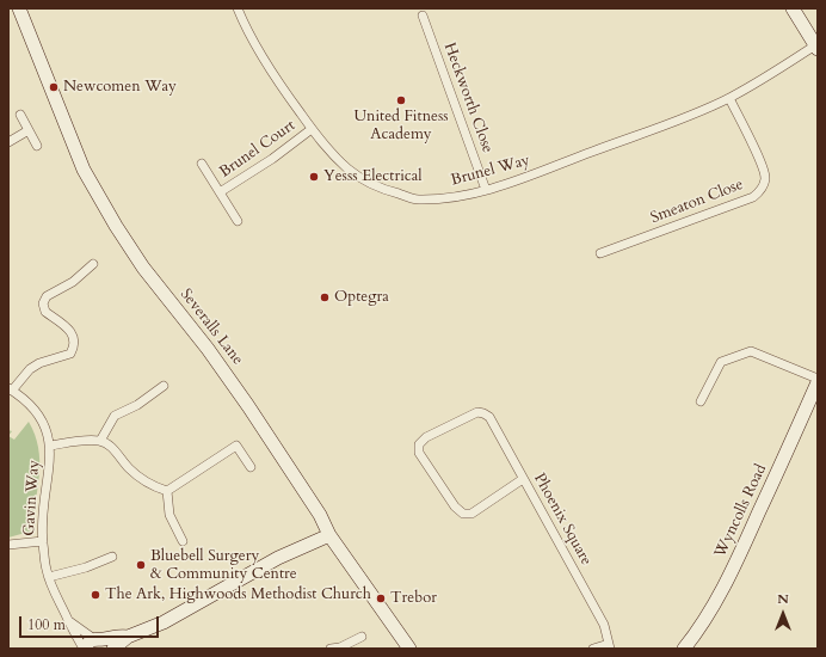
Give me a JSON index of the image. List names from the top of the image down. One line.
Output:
{"streets":{"street":["Heckworth Close","Brunel Court","Brunel Way","Smeaton Close","Severalls Lane","Gavin Way","Wyncolls Road","Phoenix Square"]},"crossings":[["Heckworth Close","Brunel Way"],["Brunel Court","Brunel Way"],["Brunel Way","Smeaton Close"]],"places":["Newcomen Way","United Fitness Academy","Yesss Electrical","Optegra","Bluebell Surgery & Community Centre","The Ark, Highwoods Methodist Church","Trebor"],"scale_bar":"100 m","north":"top"}
